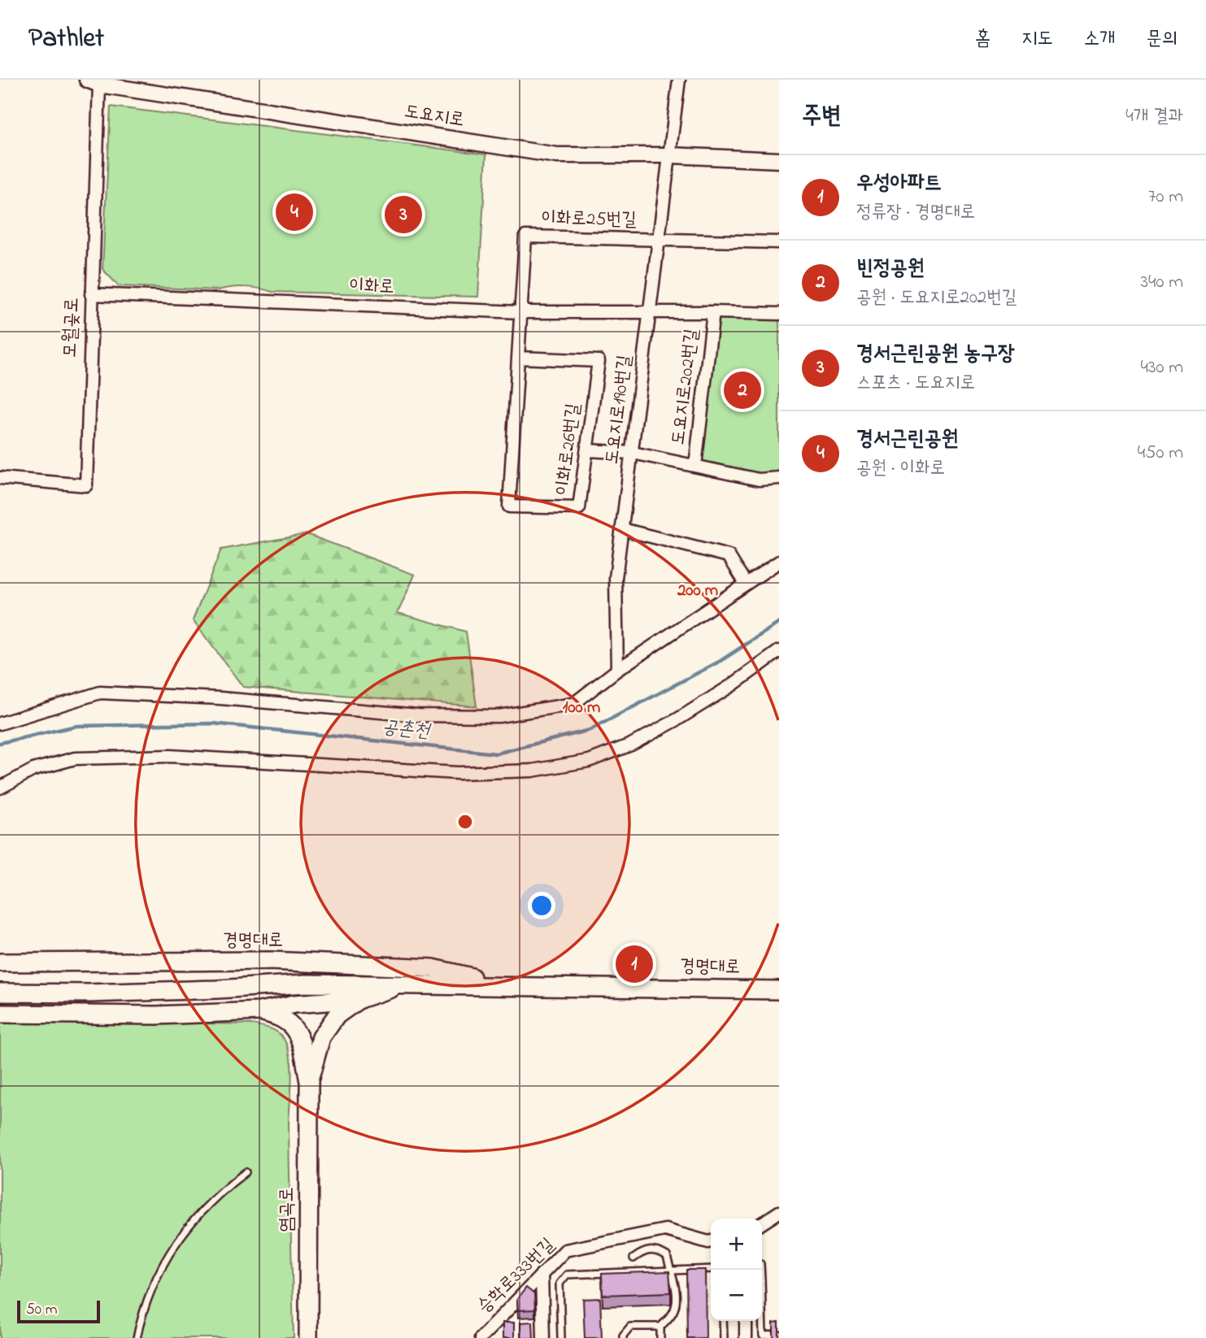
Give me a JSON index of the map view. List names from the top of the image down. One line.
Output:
{"streets":{"main road":["경명대로","염곡로"],"street":["도요지로","이화로25번길","이화로","모월곶로","도요지로202번길","도요지로190번길","이화로26번길","승학로333번길"]},"crossings":[["도요지로","모월곶로"],["도요지로","도요지로190번길"],["이화로25번길","이화로"],["이화로25번길","도요지로190번길"],["이화로25번길","이화로26번길"],["이화로","모월곶로"],["이화로","도요지로202번길"],["이화로","도요지로190번길"],["이화로","이화로26번길"],["도요지로202번길","도요지로190번길"],["도요지로202번길","이화로26번길"],["경명대로","염곡로"]],"water":["공촌천"],"scale_bar":"50 m","page":{"header":"Pathlet","nav":["홈","지도","소개","문의"],"heading":["주변","4개 결과"],"list":[{"mark":"1","name":"우성아파트","note":"정류장 · 경명대로","value":"70 m"},{"mark":"2","name":"빈정공원","note":"공원 · 도요지로202번길","value":"340 m"},{"mark":"3","name":"경서근린공원 농구장","note":"스포츠 · 도요지로","value":"430 m"},{"mark":"4","name":"경서근린공원","note":"공원 · 이화로","value":"450 m"}],"pins":["4","3","2","1"],"map_buttons":["+","−"],"scale":"50 m"},"rings":["200 m","100 m"]}
